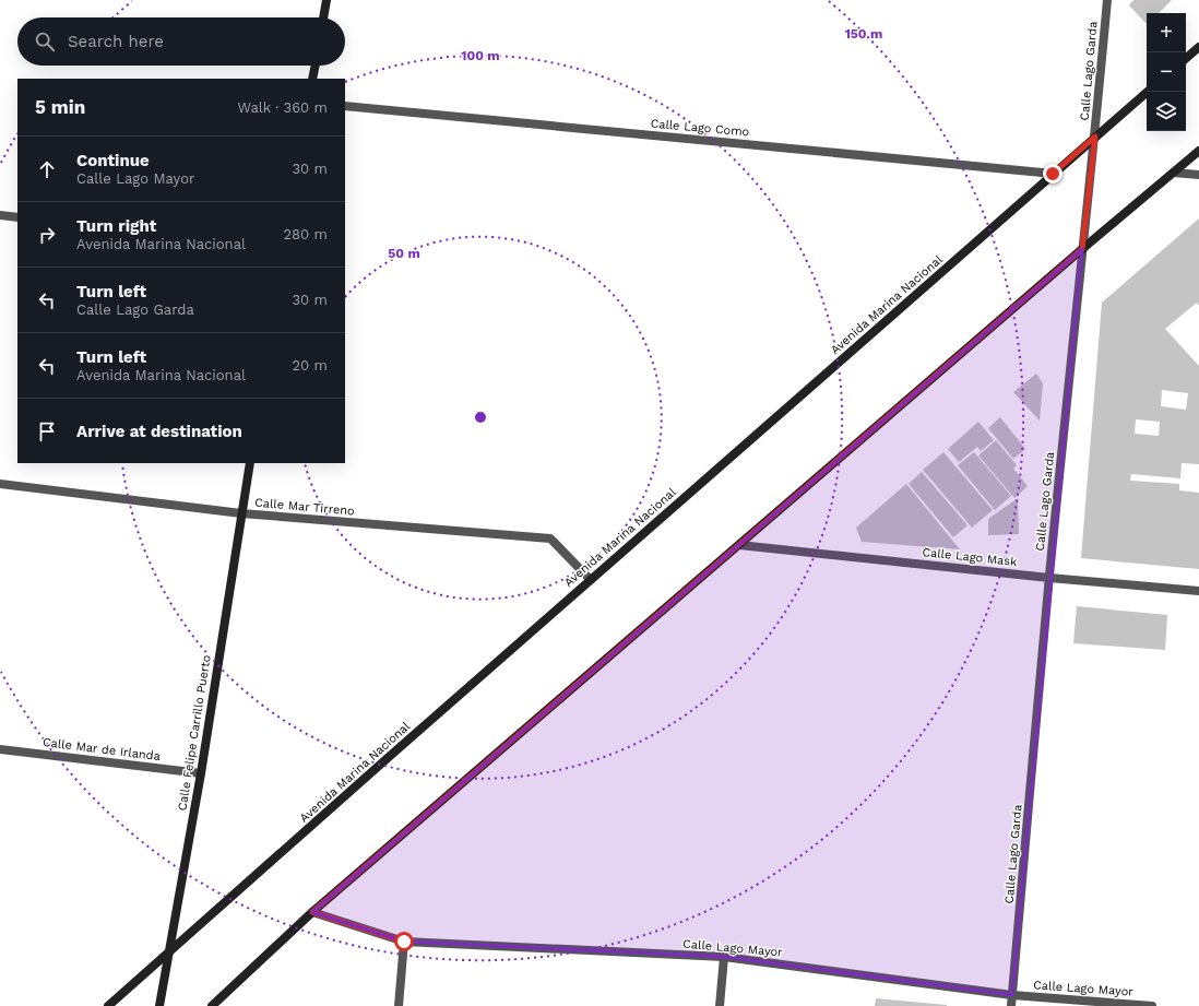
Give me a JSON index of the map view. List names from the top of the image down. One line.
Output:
{"streets":{"main road":["Avenida Marina Nacional","Calle Felipe Carrillo Puerto"],"street":["Calle Lago Garda","Calle Lago Como","Calle Mar Tirreno","Calle Lago Mask","Calle Mar de Irlanda","Calle Lago Mayor"]},"crossings":[["Calle Lago Garda","Avenida Marina Nacional"],["Calle Lago Garda","Calle Lago Mask"],["Calle Lago Garda","Calle Lago Mayor"],["Calle Lago Como","Avenida Marina Nacional"],["Avenida Marina Nacional","Calle Mar Tirreno"],["Avenida Marina Nacional","Calle Felipe Carrillo Puerto"],["Calle Mar Tirreno","Calle Felipe Carrillo Puerto"],["Calle Felipe Carrillo Puerto","Calle Mar de Irlanda"]],"page":{"map_buttons":["+","−"],"search":"Search here","heading":["5 min","Walk · 360 m"],"list":[["Continue","Calle Lago Mayor","30 m"],["Turn right","Avenida Marina Nacional","280 m"],["Turn left","Calle Lago Garda","30 m"],["Turn left","Avenida Marina Nacional","20 m"],"Arrive at destination"]},"rings":["150 m","100 m","50 m"]}
